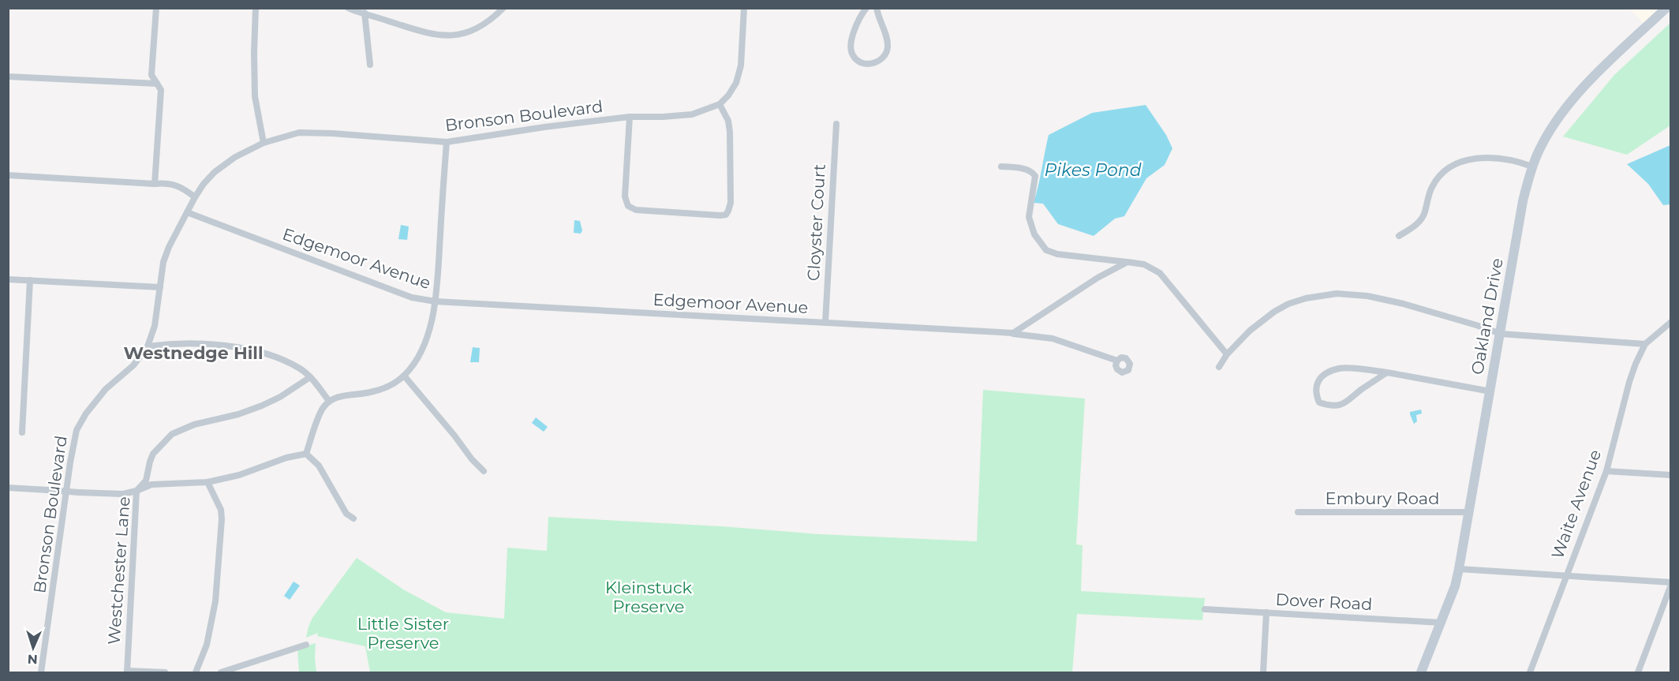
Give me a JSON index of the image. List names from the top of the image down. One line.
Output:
{"streets":{"main road":["Oakland Drive"],"street":["Bronson Boulevard","Cloyster Court","Edgemoor Avenue","Embury Road","Waite Avenue","Westchester Lane","Dover Road"]},"crossings":[["Bronson Boulevard","Edgemoor Avenue"],["Cloyster Court","Edgemoor Avenue"],["Oakland Drive","Embury Road"],["Oakland Drive","Dover Road"]],"districts":["Westnedge Hill"],"water":["Pikes Pond"],"parks":["Kleinstuck Preserve","Little Sister Preserve"],"north":"bottom"}
